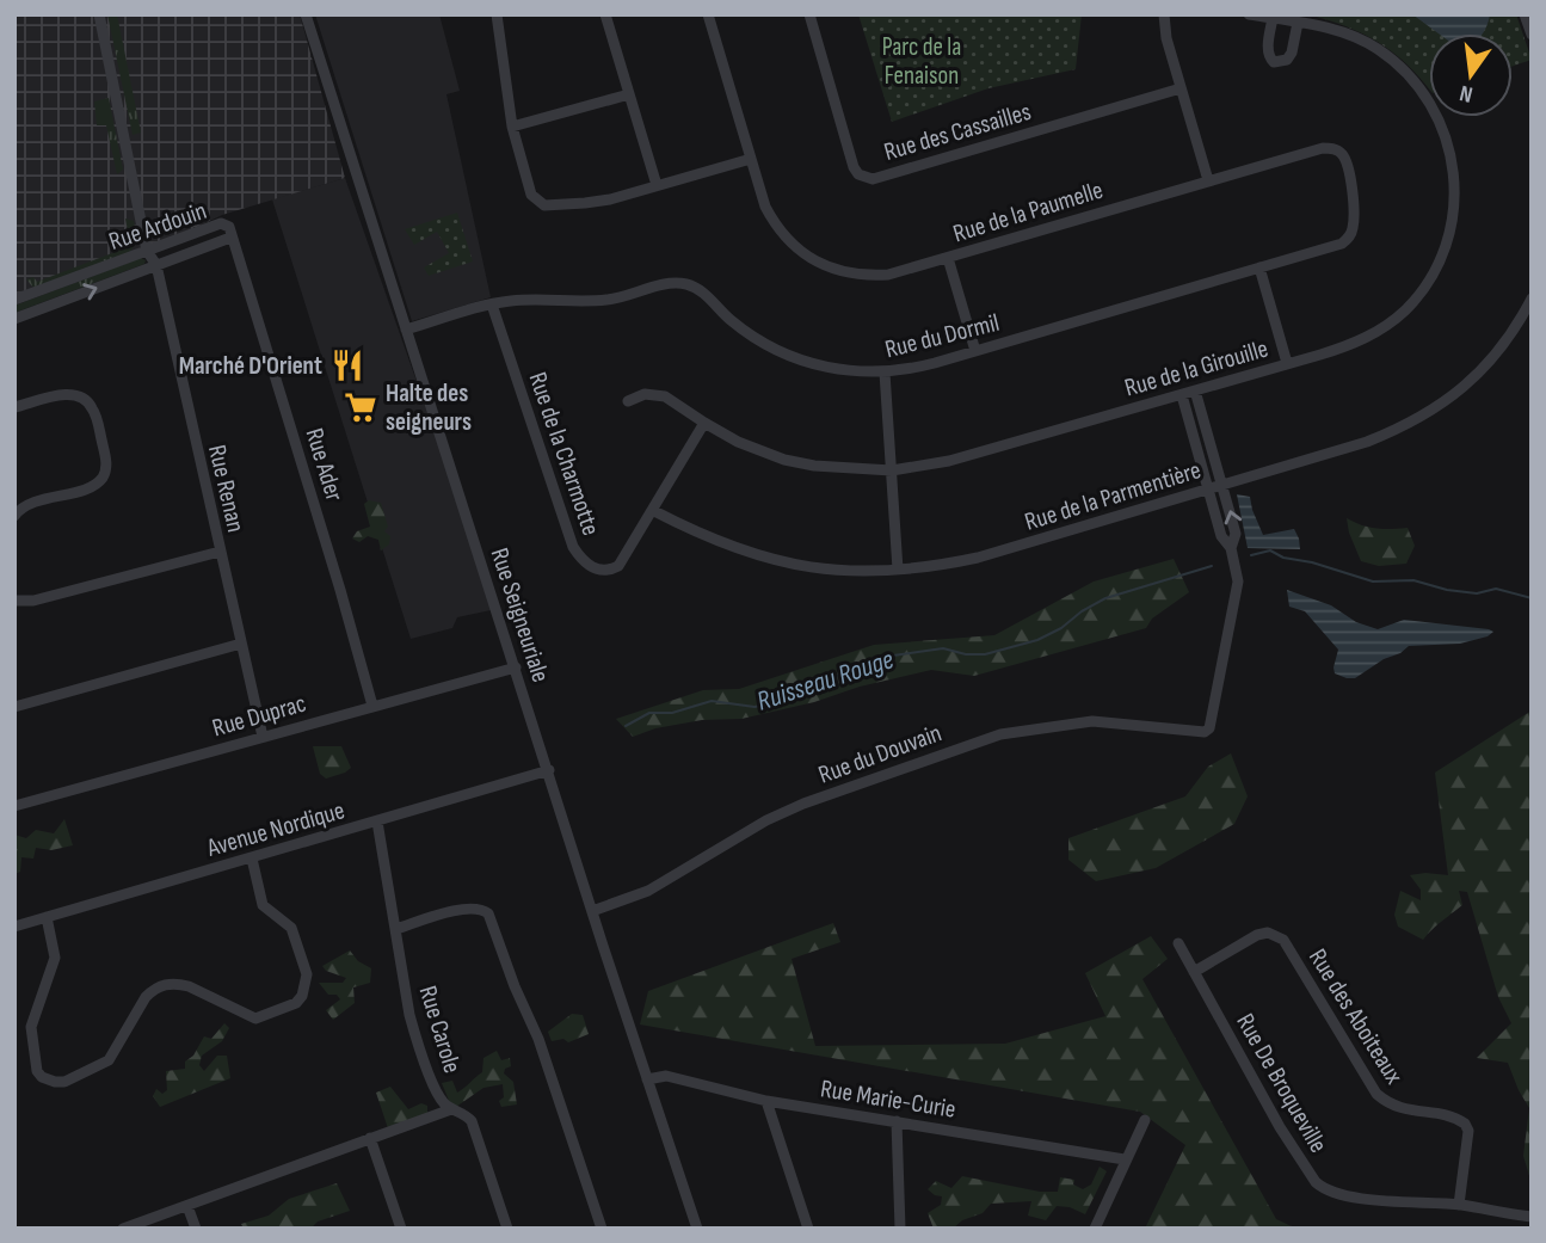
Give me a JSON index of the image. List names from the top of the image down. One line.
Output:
{"streets":{"street":["Rue des Cassailles","Rue de la Paumelle","Rue Ardouin","Rue du Dormil","Rue de la Girouille","Rue de la Charmotte","Rue Ader","Rue Renan","Rue de la Parmentière","Rue Seigneuriale","Rue Duprac","Rue du Douvain","Avenue Nordique","Rue des Aboiteaux","Rue Carole","Rue De Broqueville","Rue Marie-Curie"]},"crossings":[["Rue de la Paumelle","Rue du Dormil"],["Rue Ardouin","Rue Ader"],["Rue Ardouin","Rue Renan"],["Rue du Dormil","Rue de la Charmotte"],["Rue du Dormil","Rue Seigneuriale"],["Rue de la Girouille","Rue de la Charmotte"],["Rue de la Charmotte","Rue de la Parmentière"],["Rue Ader","Rue Duprac"],["Rue Renan","Rue Duprac"],["Rue Seigneuriale","Rue Duprac"],["Rue Seigneuriale","Rue du Douvain"],["Rue Seigneuriale","Avenue Nordique"],["Rue Seigneuriale","Rue Marie-Curie"],["Avenue Nordique","Rue Carole"],["Rue des Aboiteaux","Rue De Broqueville"]],"water":["Ruisseau Rouge"],"parks":["Parc de la Fenaison"],"places":{"restaurant":["Marché D'Orient"],"supermarket":["Halte des seigneurs"]},"north":"bottom"}
